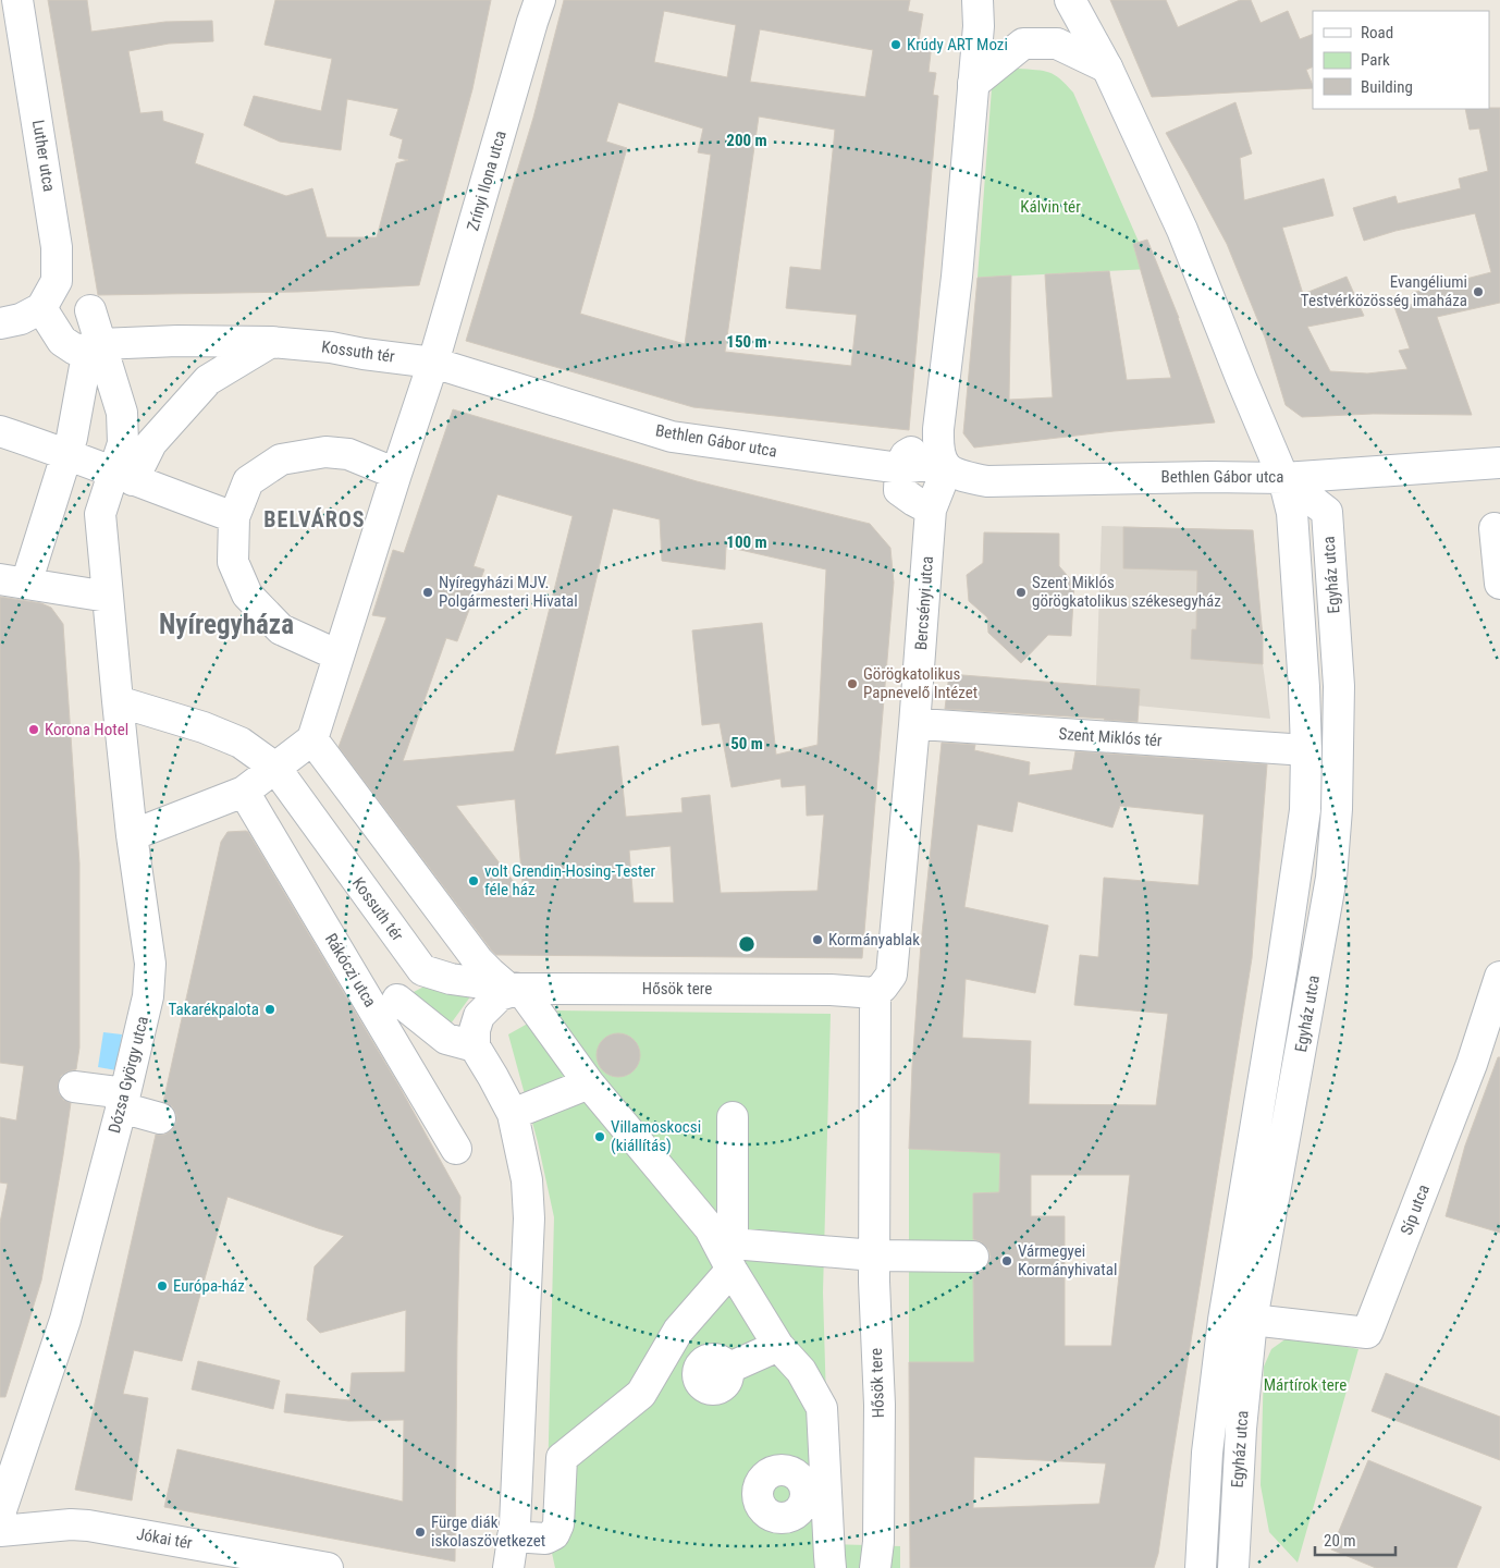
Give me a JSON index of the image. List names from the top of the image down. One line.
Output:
{"streets":{"street":["Luther utca","Zrínyi Ilona utca","Kossuth tér","Bethlen Gábor utca","Egyház utca","Bercsényi utca","Szent Miklós tér","Rákóczi utca","Hősök tere","Dózsa György utca","Síp utca","Jókai tér"]},"crossings":[["Luther utca","Kossuth tér"],["Zrínyi Ilona utca","Kossuth tér"],["Zrínyi Ilona utca","Bethlen Gábor utca"],["Kossuth tér","Bethlen Gábor utca"],["Kossuth tér","Hősök tere"],["Kossuth tér","Dózsa György utca"],["Bethlen Gábor utca","Egyház utca"],["Bethlen Gábor utca","Bercsényi utca"],["Egyház utca","Szent Miklós tér"],["Egyház utca","Síp utca"],["Bercsényi utca","Szent Miklós tér"],["Bercsényi utca","Hősök tere"]],"districts":["BELVÁROS","Nyíregyháza"],"parks":["Kálvin tér","Mártírok tere"],"places":["Krúdy ART Mozi","Evangéliumi Testvérközösség imaháza","Nyíregyházi MJV. Polgármesteri Hivatal","Szent Miklós görögkatolikus székesegyház","Görögkatolikus Papnevelő Intézet","Korona Hotel","volt Grendin-Hosing-Tester féle ház","Kormányablak","Takarékpalota","Villamoskocsi (kiállítás)","Vármegyei Kormányhivatal","Európa-ház","Fürge diák iskolaszövetkezet"],"legend":["Road","Park","Building"],"scale_bar":"20 m","rings":["200 m","150 m","100 m","50 m"]}
